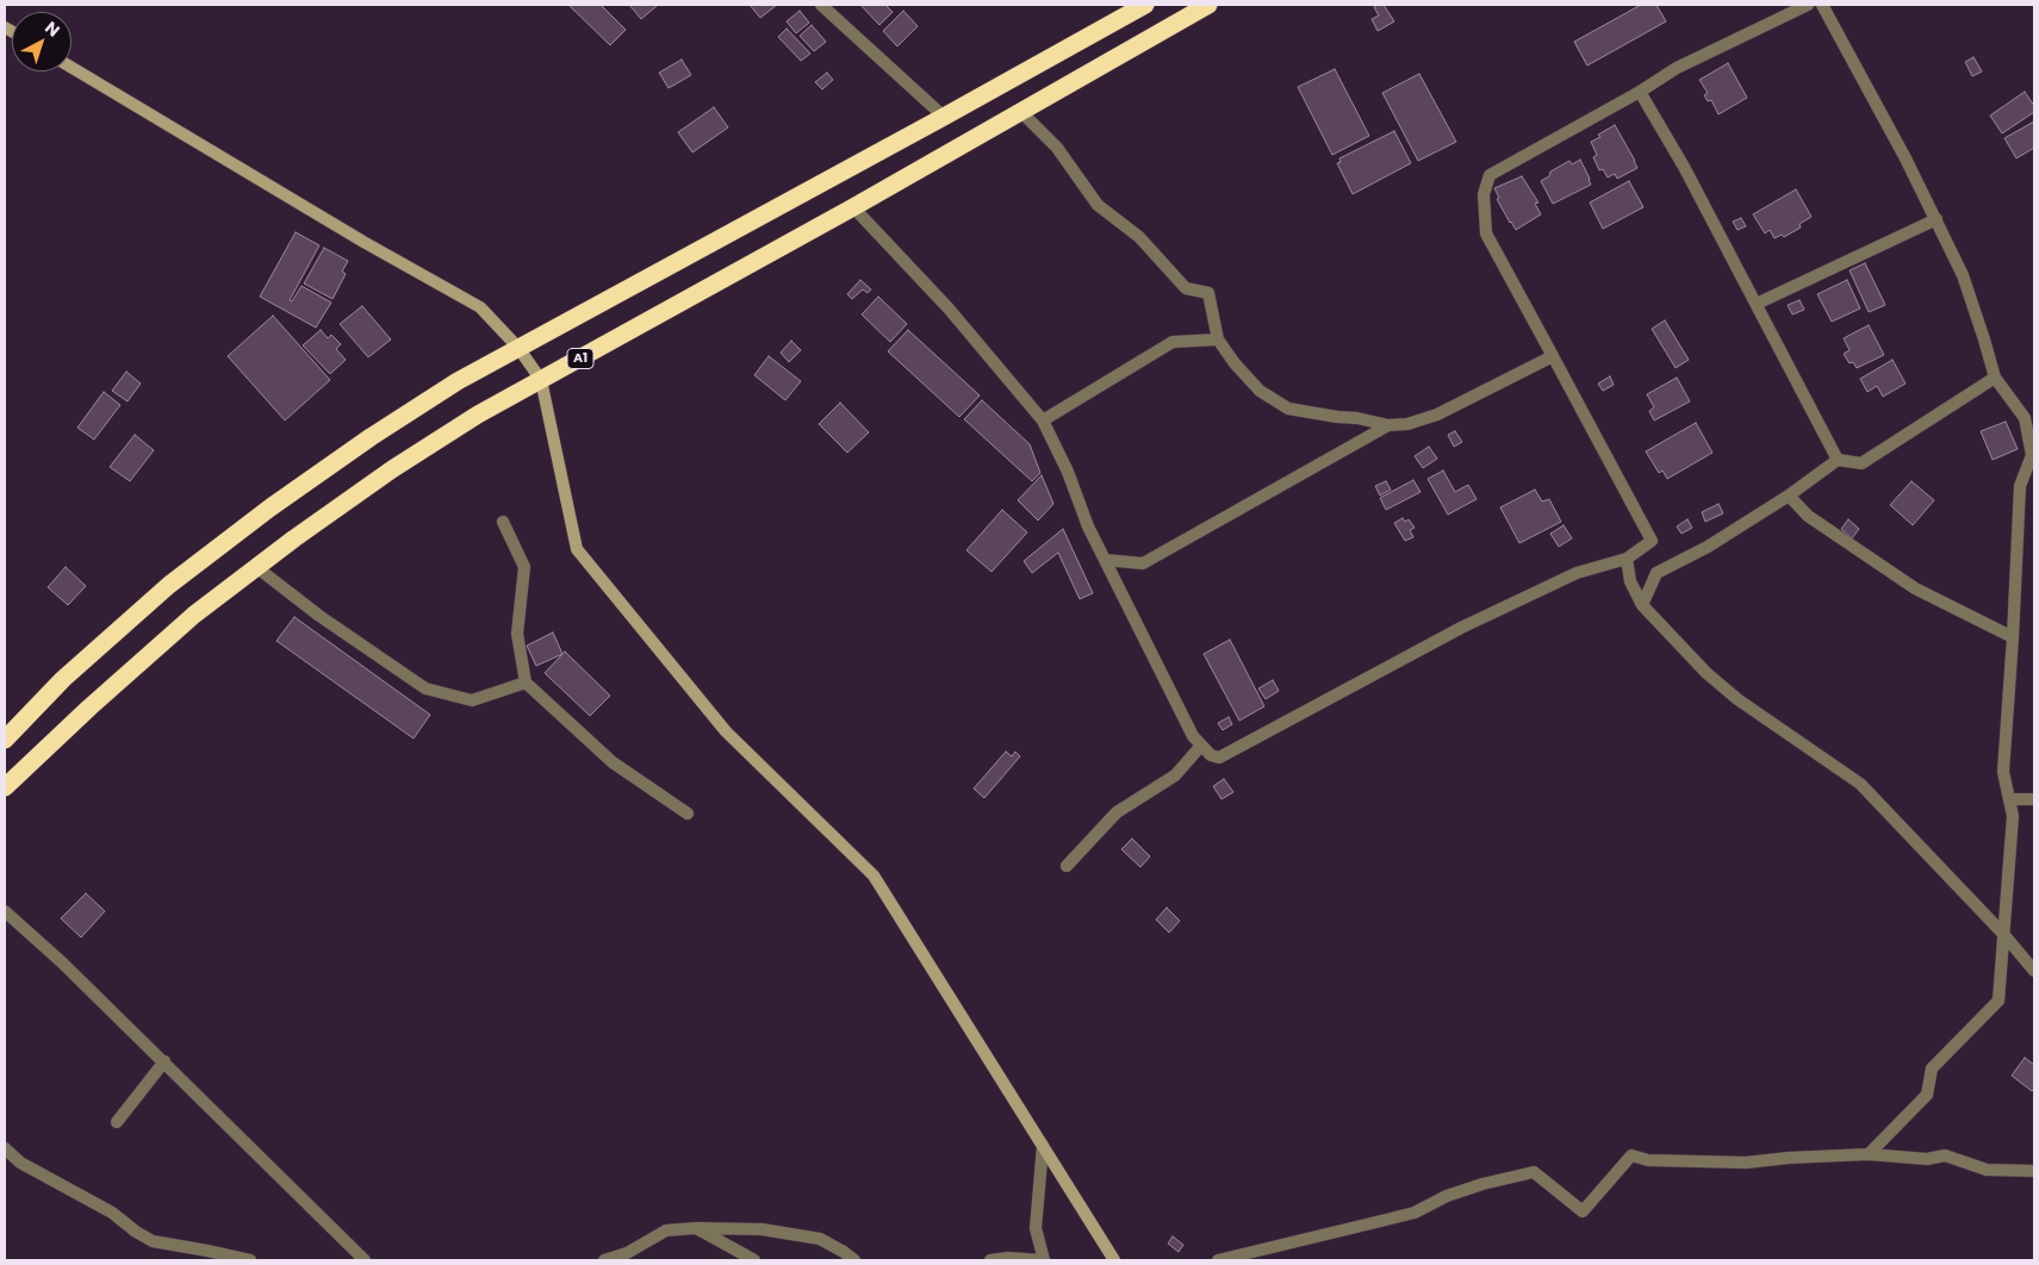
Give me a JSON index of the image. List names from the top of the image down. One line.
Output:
{"streets":{"highway":["A1"]},"north":"top right"}
